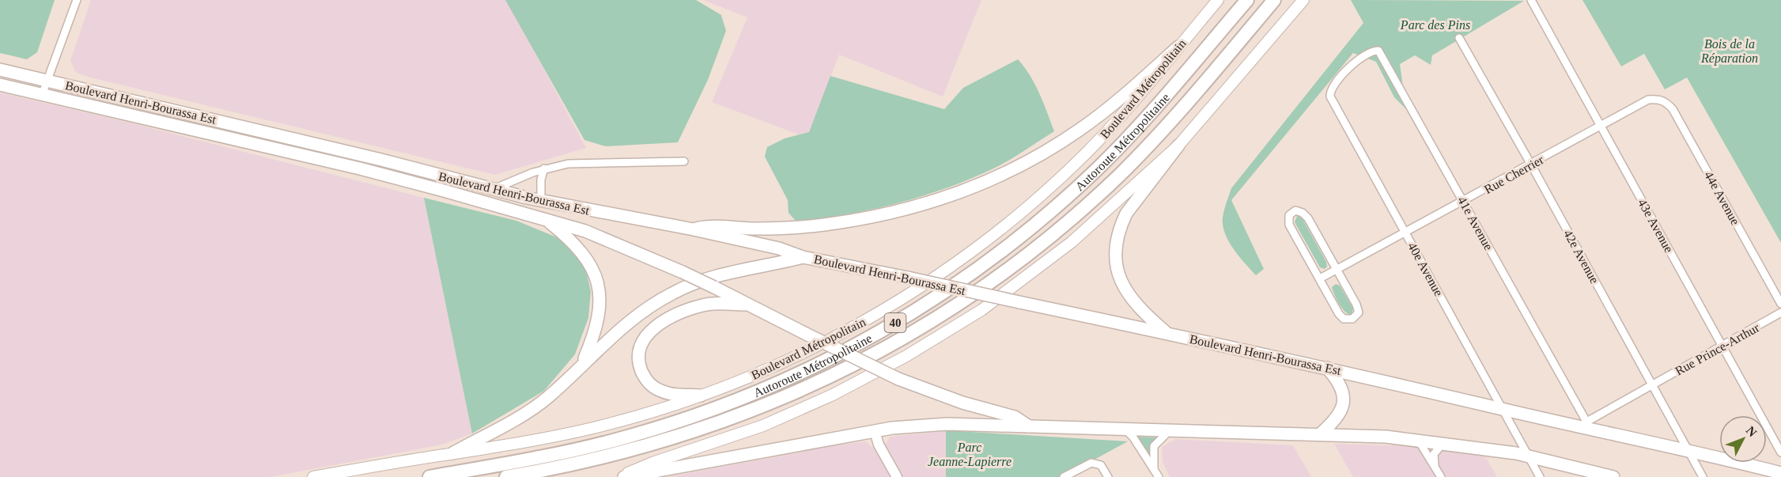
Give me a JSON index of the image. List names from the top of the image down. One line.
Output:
{"streets":{"highway":["Autoroute Métropolitaine","40"],"main road":["Boulevard Métropolitain","Boulevard Henri-Bourassa Est"],"street":["Rue Cherrier","44e Avenue","41e Avenue","43e Avenue","42e Avenue","40e Avenue","Rue Prince-Arthur"]},"crossings":[["Boulevard Henri-Bourassa Est","41e Avenue"],["Boulevard Henri-Bourassa Est","42e Avenue"],["Boulevard Henri-Bourassa Est","40e Avenue"],["Boulevard Henri-Bourassa Est","Rue Prince-Arthur"],["Rue Cherrier","44e Avenue"],["Rue Cherrier","41e Avenue"],["Rue Cherrier","43e Avenue"],["Rue Cherrier","42e Avenue"],["Rue Cherrier","40e Avenue"],["41e Avenue","40e Avenue"],["41e Avenue","Rue Prince-Arthur"],["43e Avenue","Rue Prince-Arthur"],["42e Avenue","Rue Prince-Arthur"]],"parks":["Parc des Pins","Bois de la Réparation","Parc Jeanne-Lapierre"],"north":"top right"}
